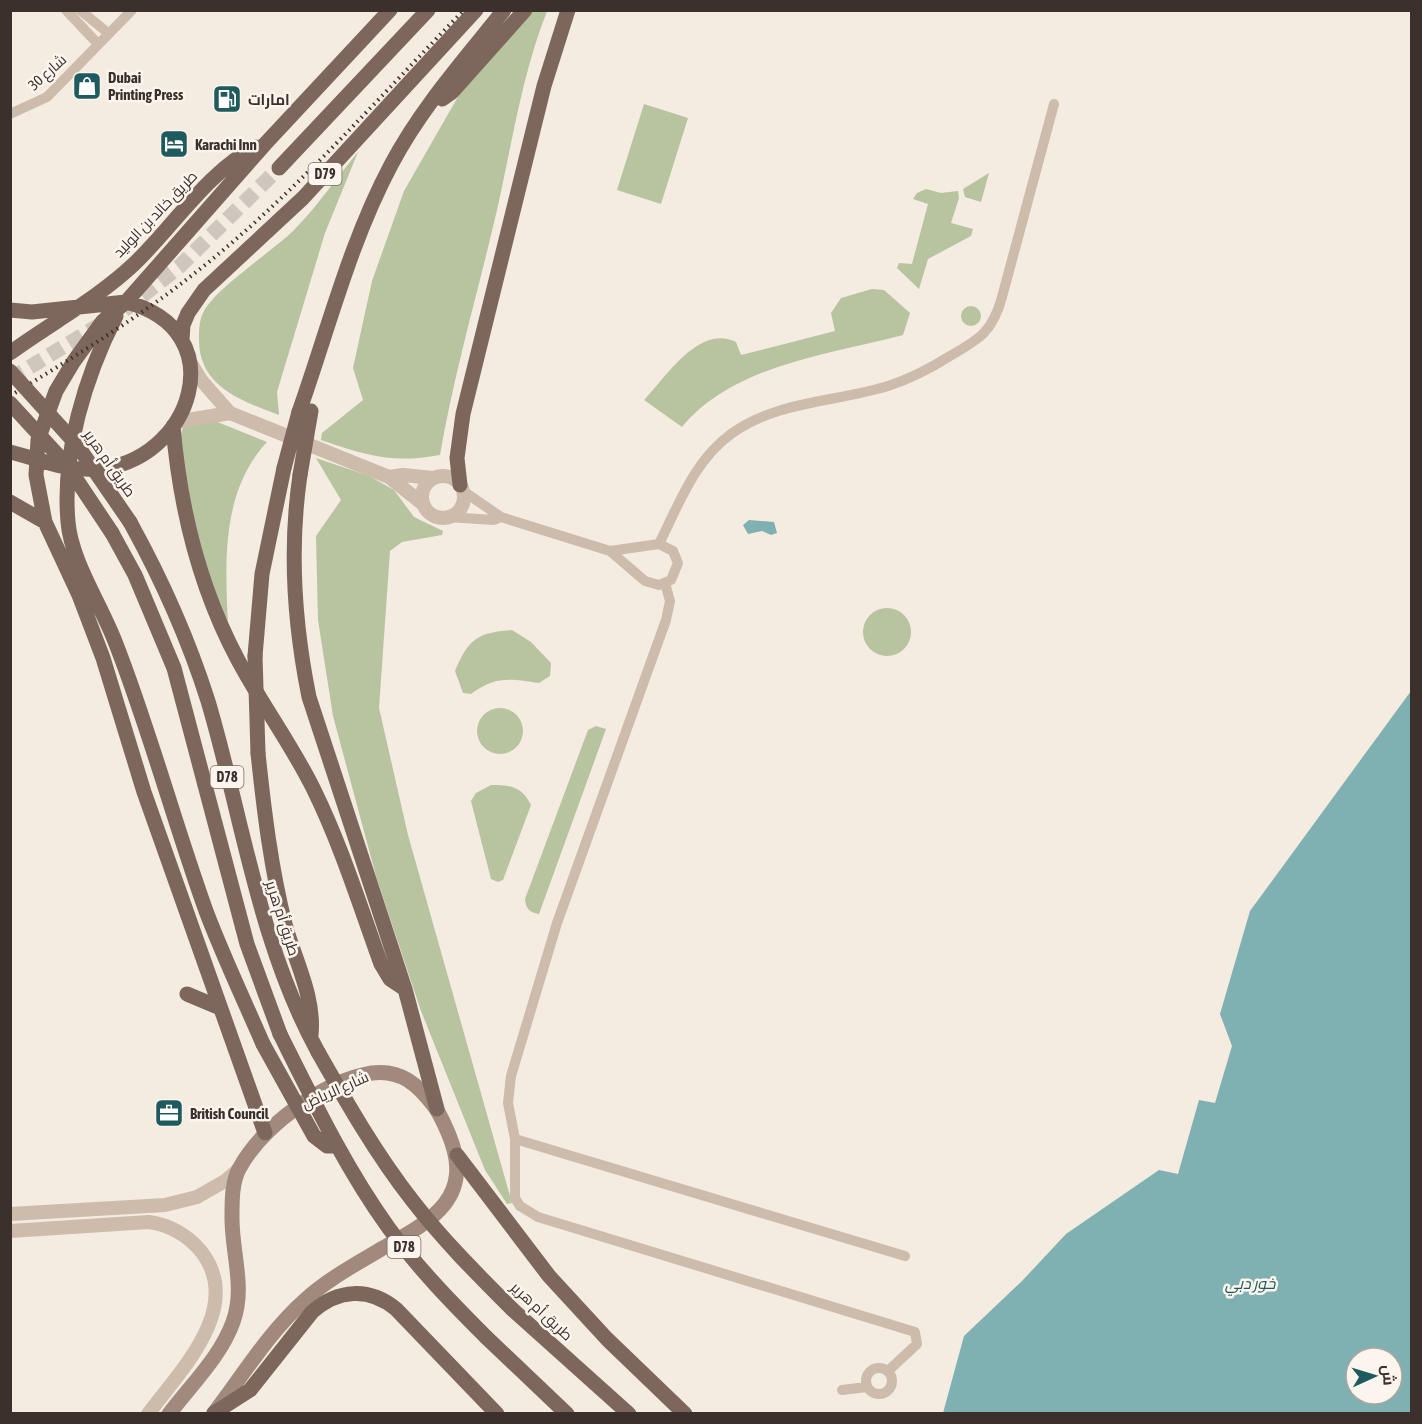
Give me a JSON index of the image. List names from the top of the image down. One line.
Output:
{"streets":{"main road":["D79","طريق خالد بن الوليد","طريق أم هرير","D78","شارع الرياض"],"street":["شارع 30"]},"water":["خور دبي"],"places":{"shop":["Dubai Printing Press"],"fuel station":["امارات"],"hotel":["Karachi Inn"],"office":["British Council"]},"north":"right"}
